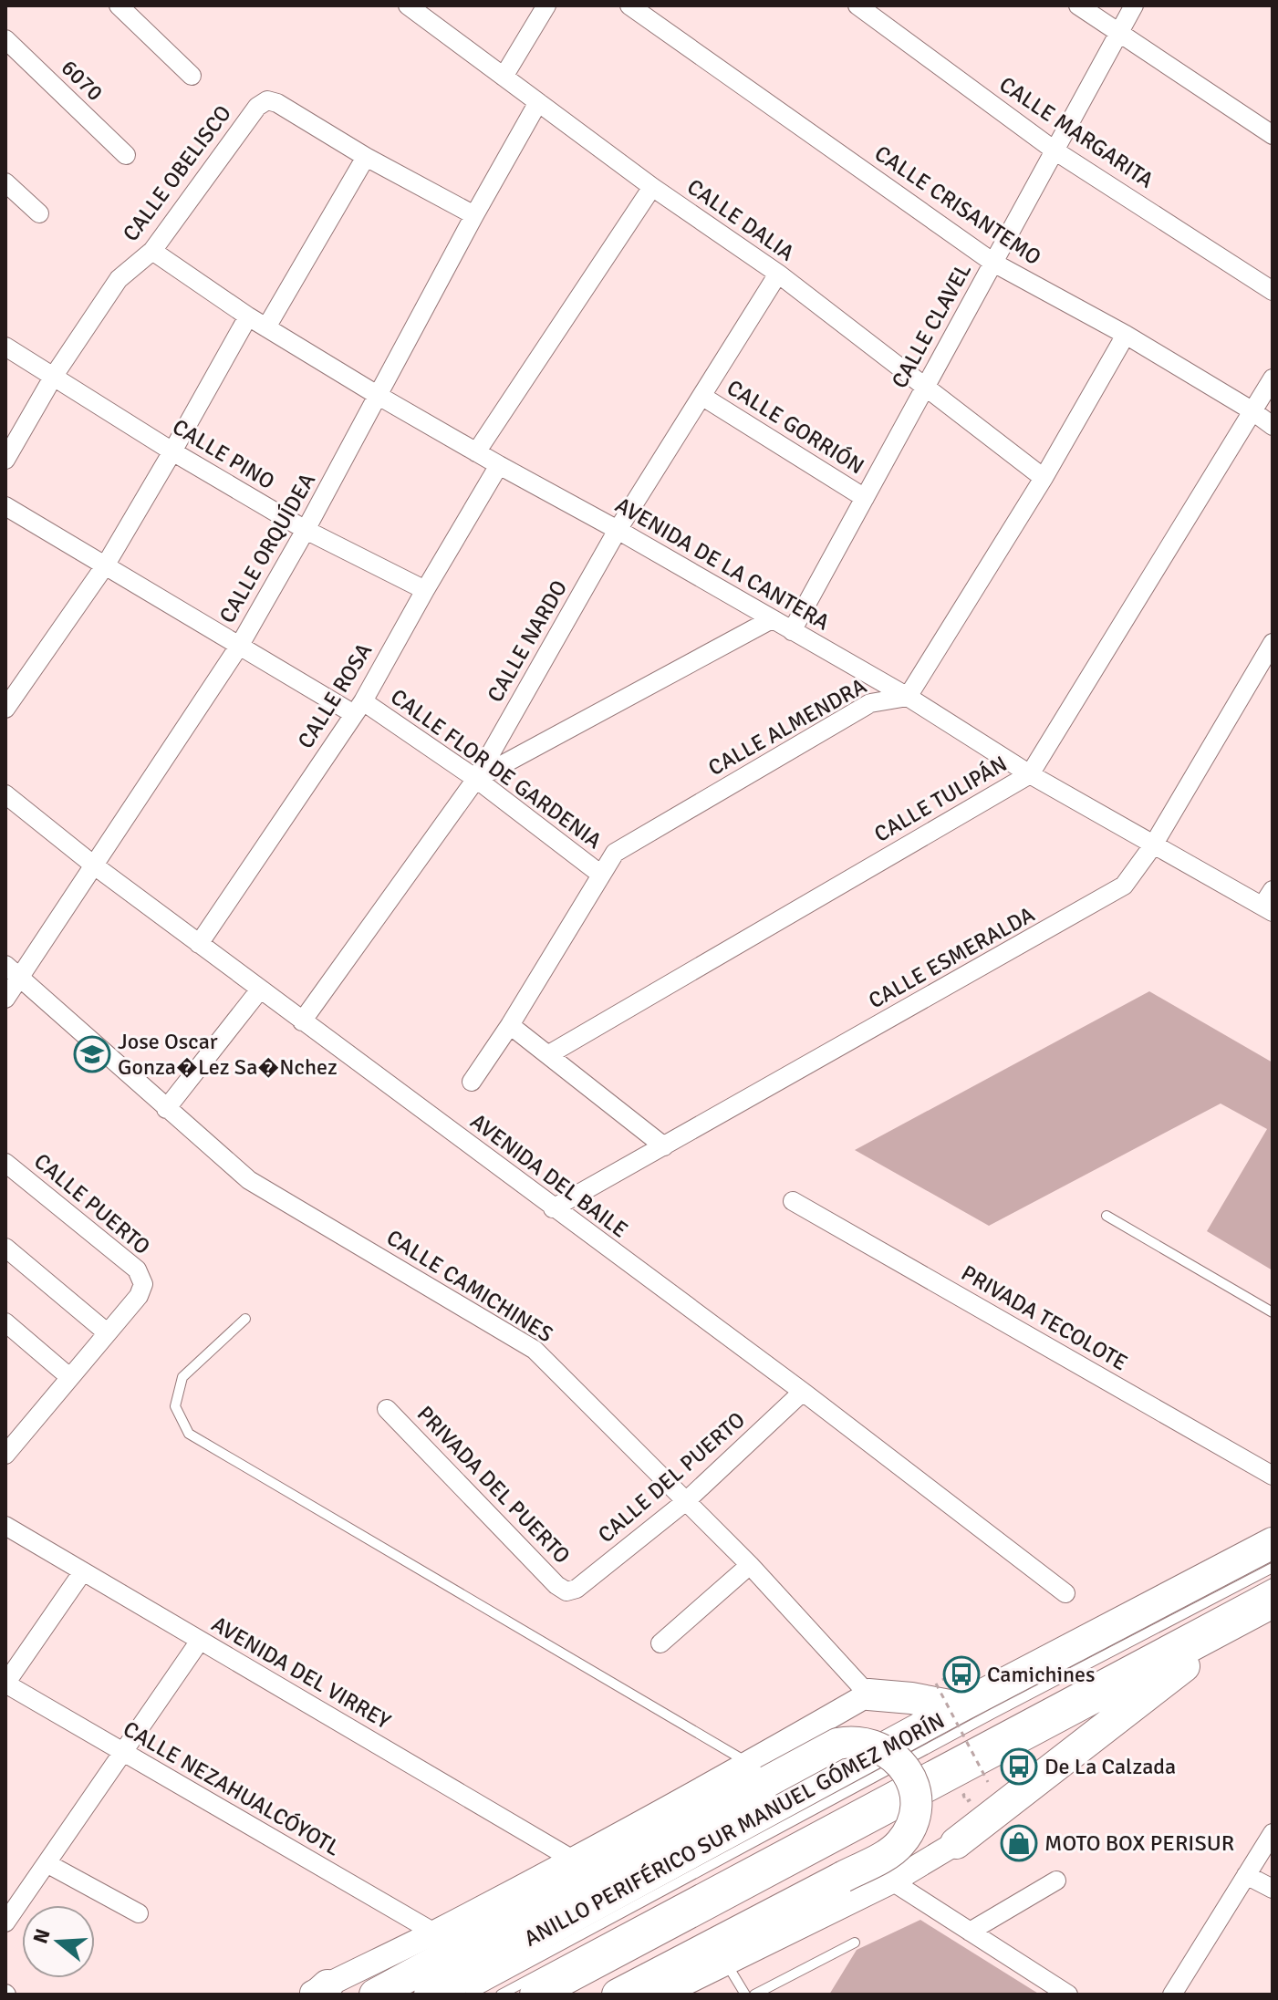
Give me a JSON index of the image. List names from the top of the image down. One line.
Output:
{"streets":{"highway":["ANILLO PERIFÉRICO SUR MANUEL GÓMEZ MORÍN"],"street":["6070","CALLE MARGARITA","CALLE OBELISCO","CALLE CRISANTEMO","CALLE DALIA","CALLE CLAVEL","CALLE GORRIÓN","CALLE PINO","CALLE ORQUÍDEA","AVENIDA DE LA CANTERA","CALLE NARDO","CALLE ROSA","CALLE ALMENDRA","CALLE FLOR DE GARDENIA","CALLE TULIPÁN","CALLE ESMERALDA","AVENIDA DEL BAILE","CALLE PUERTO","CALLE CAMICHINES","PRIVADA TECOLOTE","CALLE DEL PUERTO","PRIVADA DEL PUERTO","AVENIDA DEL VIRREY","CALLE NEZAHUALCÓYOTL"]},"crossings":[["CALLE MARGARITA","CALLE CLAVEL"],["CALLE OBELISCO","CALLE PINO"],["CALLE OBELISCO","AVENIDA DE LA CANTERA"],["CALLE CRISANTEMO","CALLE CLAVEL"],["CALLE CRISANTEMO","CALLE TULIPÁN"],["CALLE DALIA","CALLE CLAVEL"],["CALLE DALIA","CALLE ORQUÍDEA"],["CALLE DALIA","CALLE NARDO"],["CALLE CLAVEL","CALLE GORRIÓN"],["CALLE CLAVEL","AVENIDA DE LA CANTERA"],["CALLE GORRIÓN","CALLE NARDO"],["CALLE PINO","CALLE ORQUÍDEA"],["CALLE PINO","CALLE ROSA"],["CALLE ORQUÍDEA","AVENIDA DE LA CANTERA"],["CALLE ORQUÍDEA","CALLE FLOR DE GARDENIA"],["CALLE ORQUÍDEA","AVENIDA DEL BAILE"],["CALLE ORQUÍDEA","CALLE CAMICHINES"],["AVENIDA DE LA CANTERA","CALLE NARDO"],["AVENIDA DE LA CANTERA","CALLE ROSA"],["AVENIDA DE LA CANTERA","CALLE ALMENDRA"],["AVENIDA DE LA CANTERA","CALLE TULIPÁN"],["AVENIDA DE LA CANTERA","CALLE ESMERALDA"],["CALLE NARDO","CALLE FLOR DE GARDENIA"],["CALLE NARDO","AVENIDA DEL BAILE"],["CALLE ROSA","CALLE FLOR DE GARDENIA"],["CALLE ROSA","AVENIDA DEL BAILE"],["CALLE ALMENDRA","CALLE FLOR DE GARDENIA"],["CALLE ESMERALDA","AVENIDA DEL BAILE"],["AVENIDA DEL BAILE","CALLE DEL PUERTO"],["CALLE CAMICHINES","CALLE DEL PUERTO"],["CALLE DEL PUERTO","PRIVADA DEL PUERTO"]],"places":{"school or university":["Jose Oscar Gonza�Lez Sa�Nchez"],"bus stop":["Camichines","De La Calzada"],"shop":["MOTO BOX PERISUR"]},"north":"left"}
